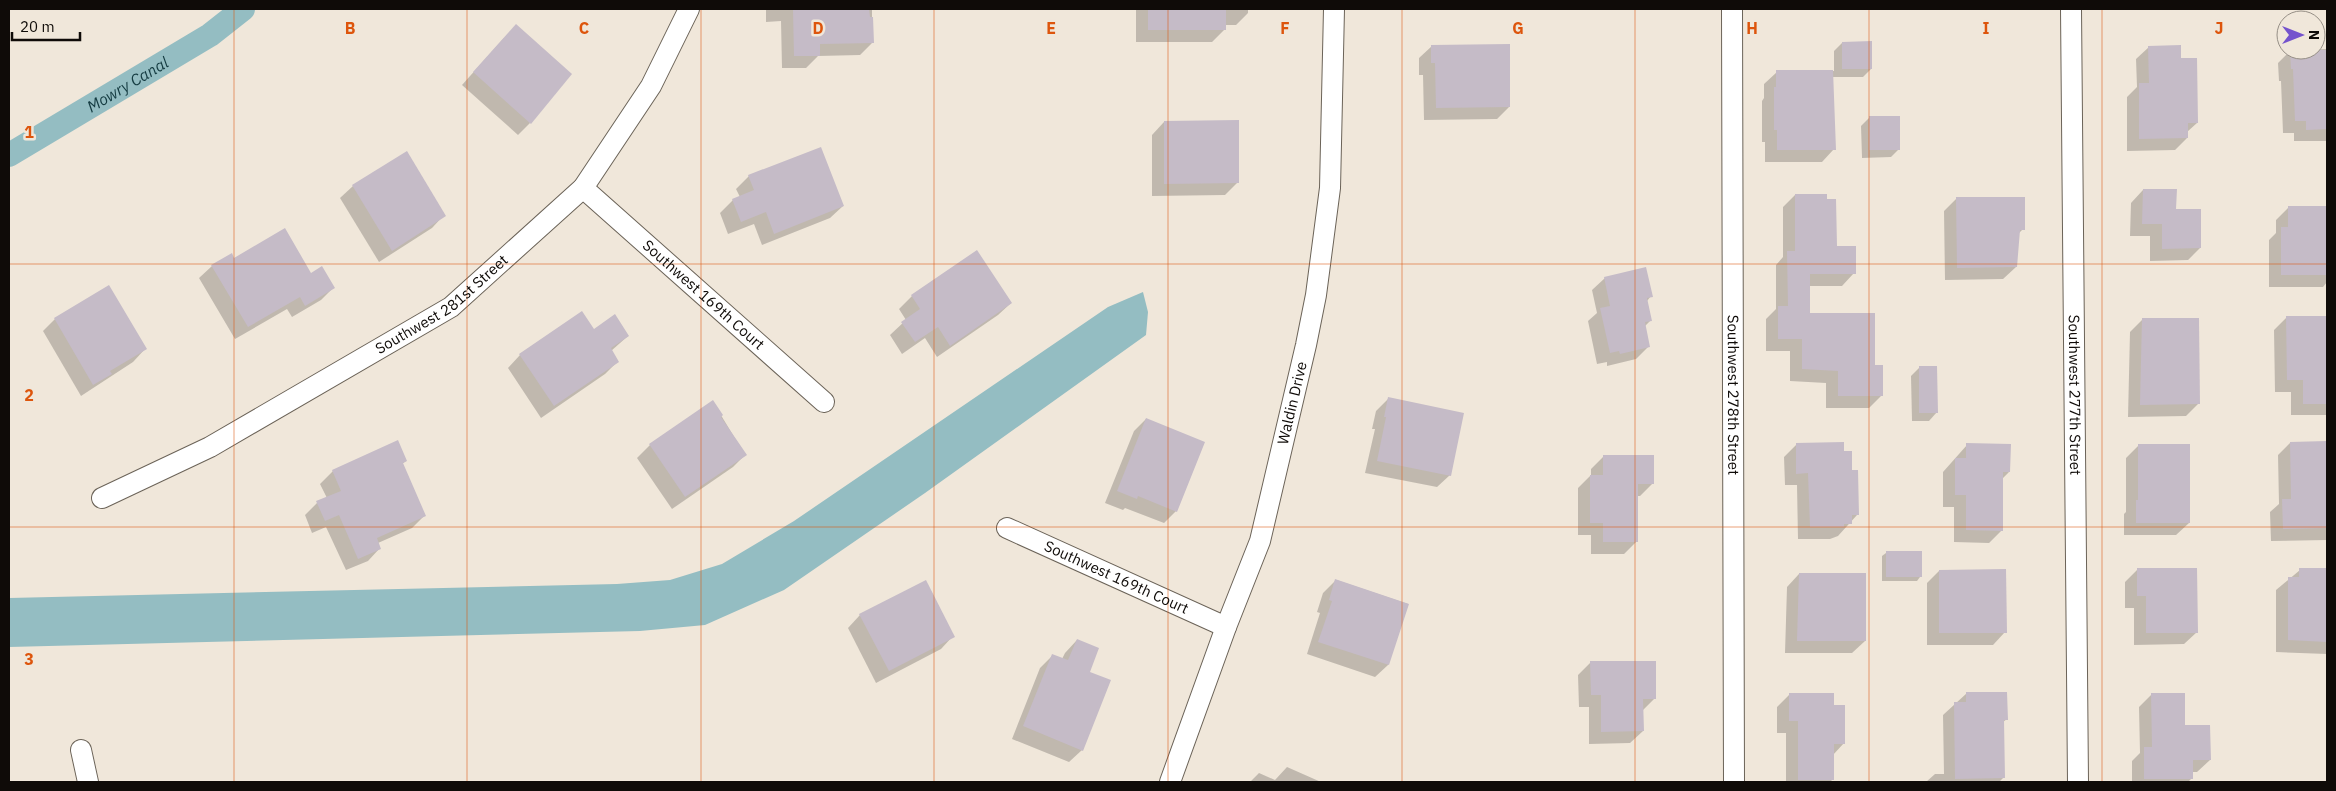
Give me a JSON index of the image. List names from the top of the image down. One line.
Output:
{"streets":{"street":["Southwest 169th Court","Southwest 281st Street","Southwest 278th Street","Southwest 277th Street","Waldin Drive"]},"crossings":[["Southwest 169th Court","Southwest 281st Street"],["Southwest 169th Court","Waldin Drive"]],"water":["Mowry Canal"],"scale_bar":"20 m","north":"right","grid":{"columns":["B","C","D","E","F","G","H","I","J"],"rows":["1","2","3"]}}
